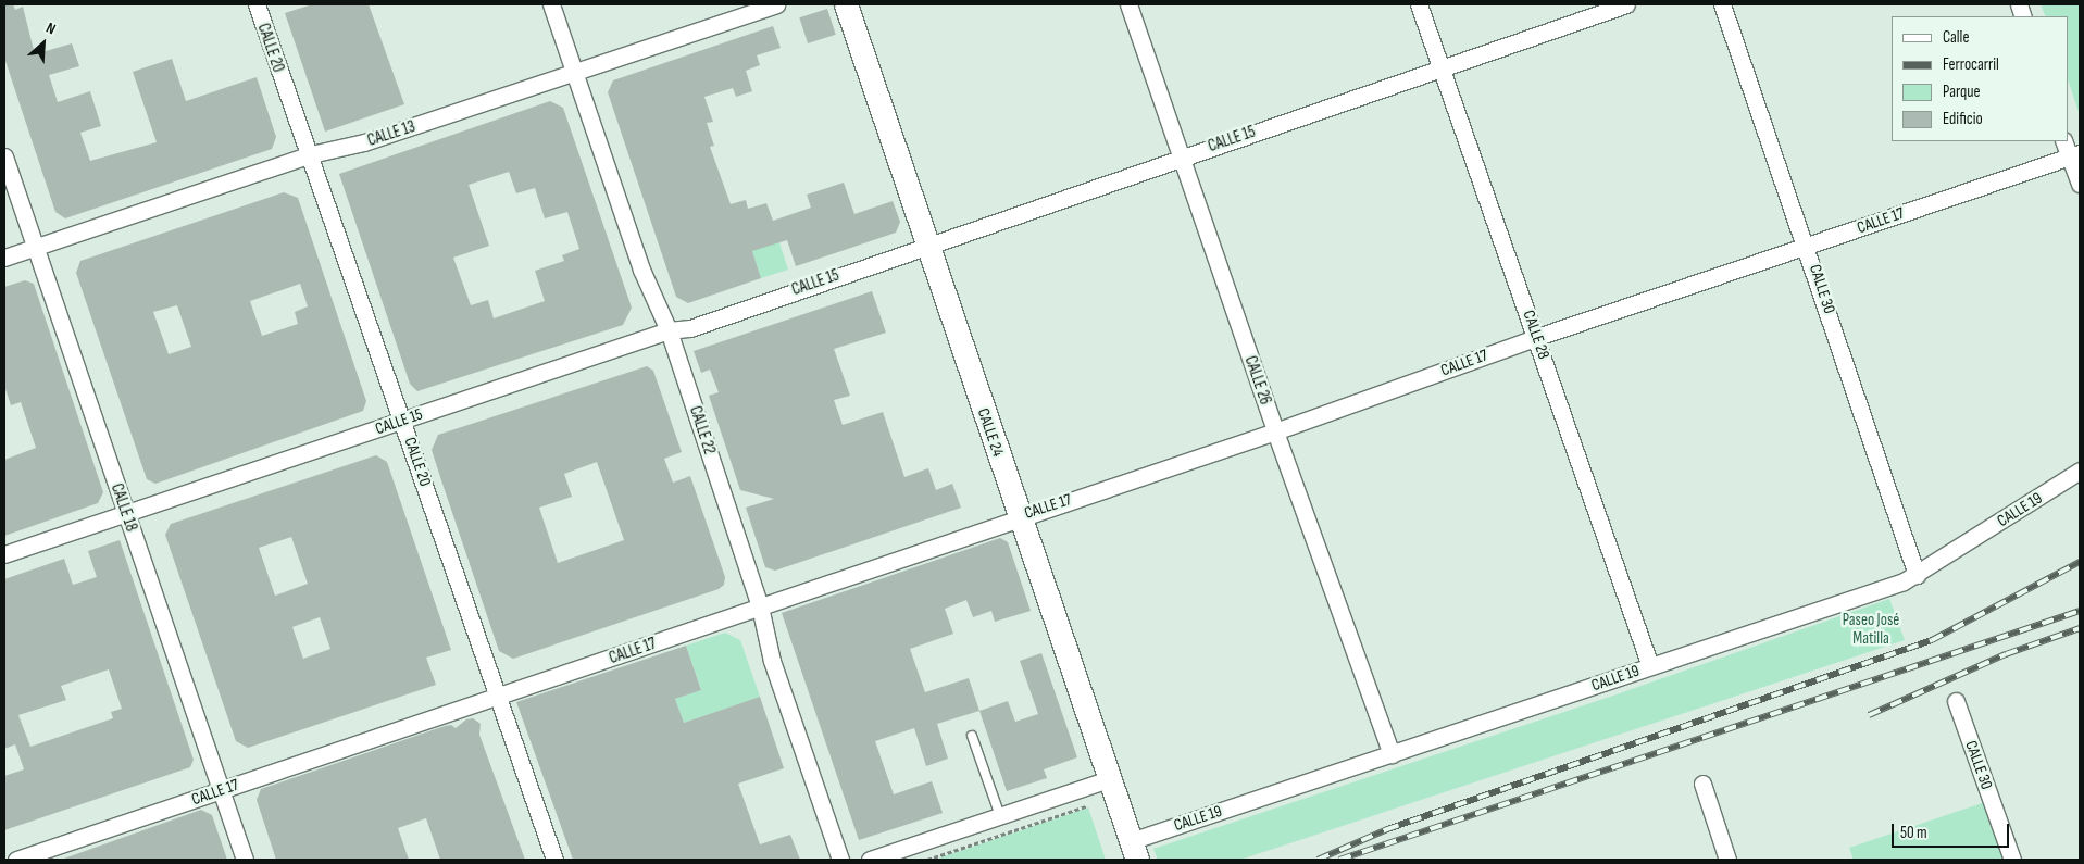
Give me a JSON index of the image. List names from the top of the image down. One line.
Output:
{"streets":{"street":["CALLE 20","CALLE 13","CALLE 15","CALLE 17","CALLE 30","CALLE 28","CALLE 26","CALLE 22","CALLE 24","CALLE 18","CALLE 19"]},"crossings":[["CALLE 20","CALLE 13"],["CALLE 20","CALLE 15"],["CALLE 20","CALLE 17"],["CALLE 13","CALLE 22"],["CALLE 13","CALLE 18"],["CALLE 15","CALLE 28"],["CALLE 15","CALLE 26"],["CALLE 15","CALLE 22"],["CALLE 15","CALLE 24"],["CALLE 15","CALLE 18"],["CALLE 17","CALLE 30"],["CALLE 17","CALLE 28"],["CALLE 17","CALLE 26"],["CALLE 17","CALLE 22"],["CALLE 17","CALLE 24"],["CALLE 17","CALLE 18"],["CALLE 30","CALLE 19"],["CALLE 28","CALLE 19"],["CALLE 26","CALLE 19"],["CALLE 24","CALLE 19"]],"parks":["Paseo José Matilla"],"legend":["Calle","Ferrocarril","Parque","Edificio"],"scale_bar":"50 m","north":"top right"}
